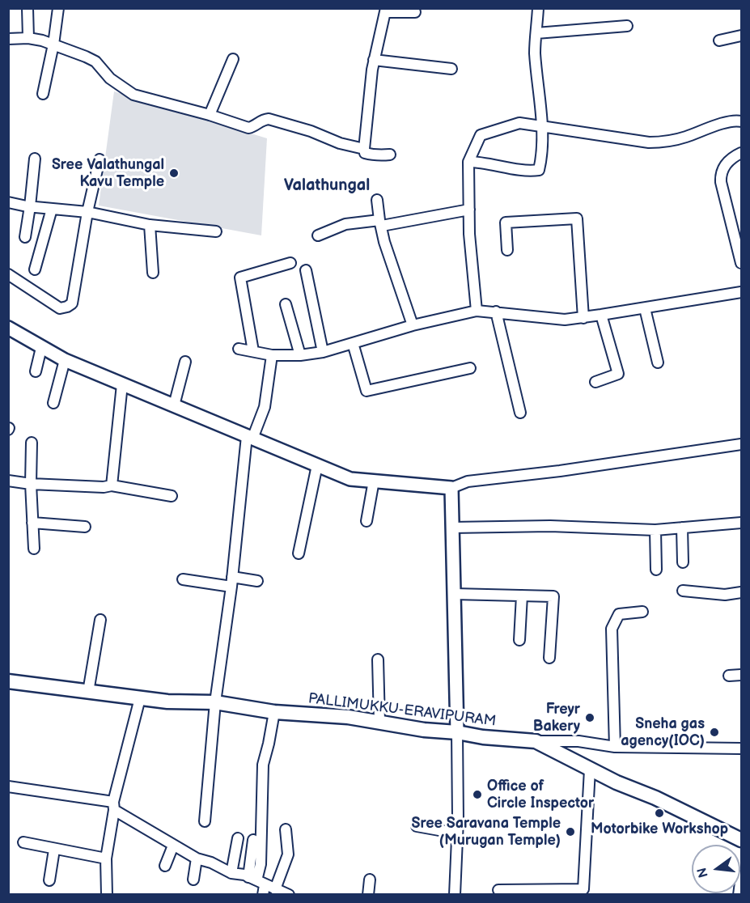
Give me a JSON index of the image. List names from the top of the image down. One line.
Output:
{"streets":{"main road":["PALLIMUKKU-ERAVIPURAM"]},"districts":["Valathungal"],"places":["Sree Valathungal Kavu Temple","Freyr Bakery","Sneha gas agency(IOC)","Office of Circle Inspector","Motorbike Workshop","Sree Saravana Temple (Murugan Temple)"],"north":"left"}
